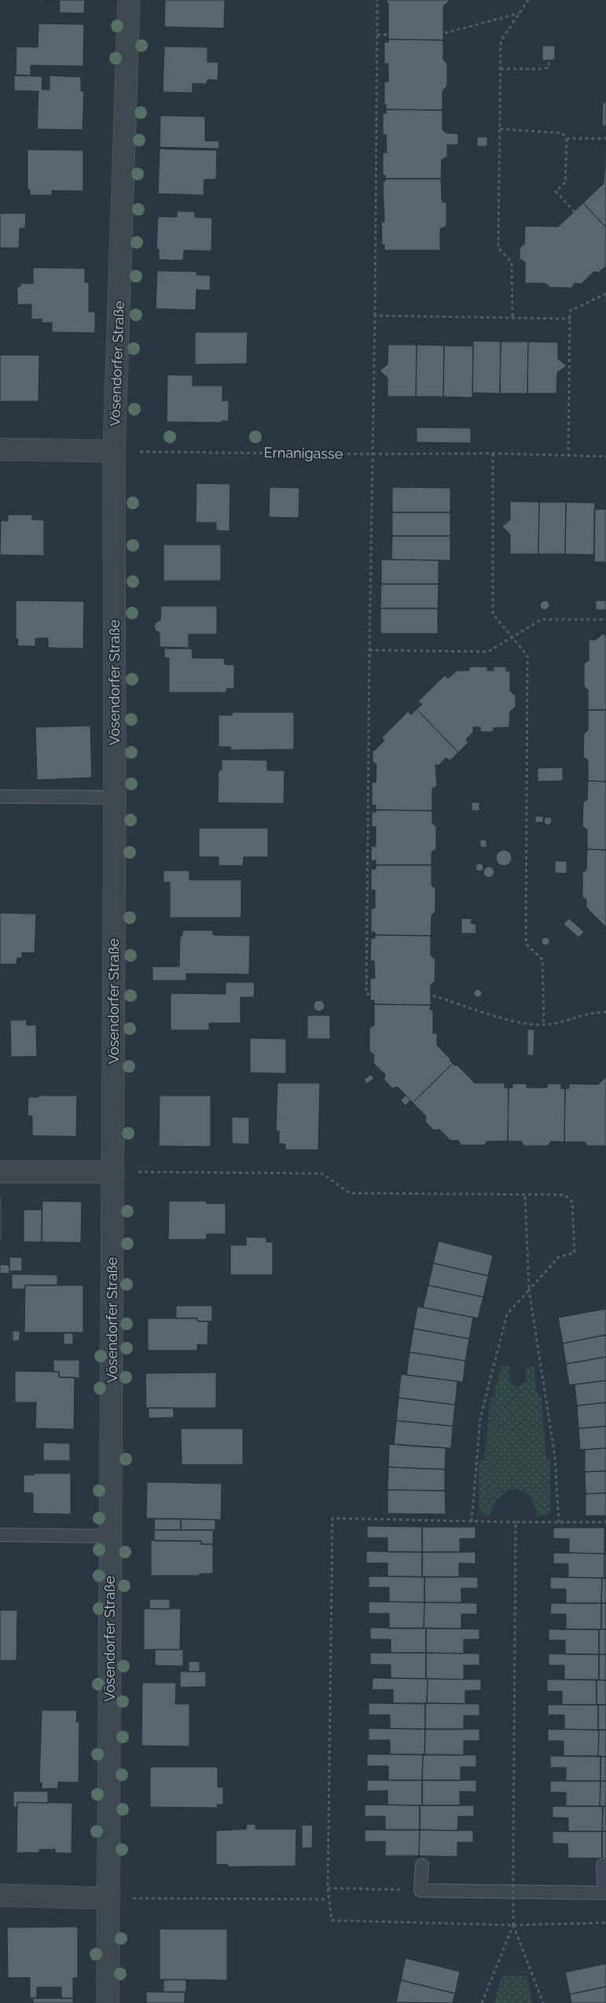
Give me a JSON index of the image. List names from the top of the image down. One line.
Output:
{"streets":{"street":["Vösendorfer Straße"],"path":["Ernanigasse"]},"crossings":[["Vösendorfer Straße","Ernanigasse"]]}
